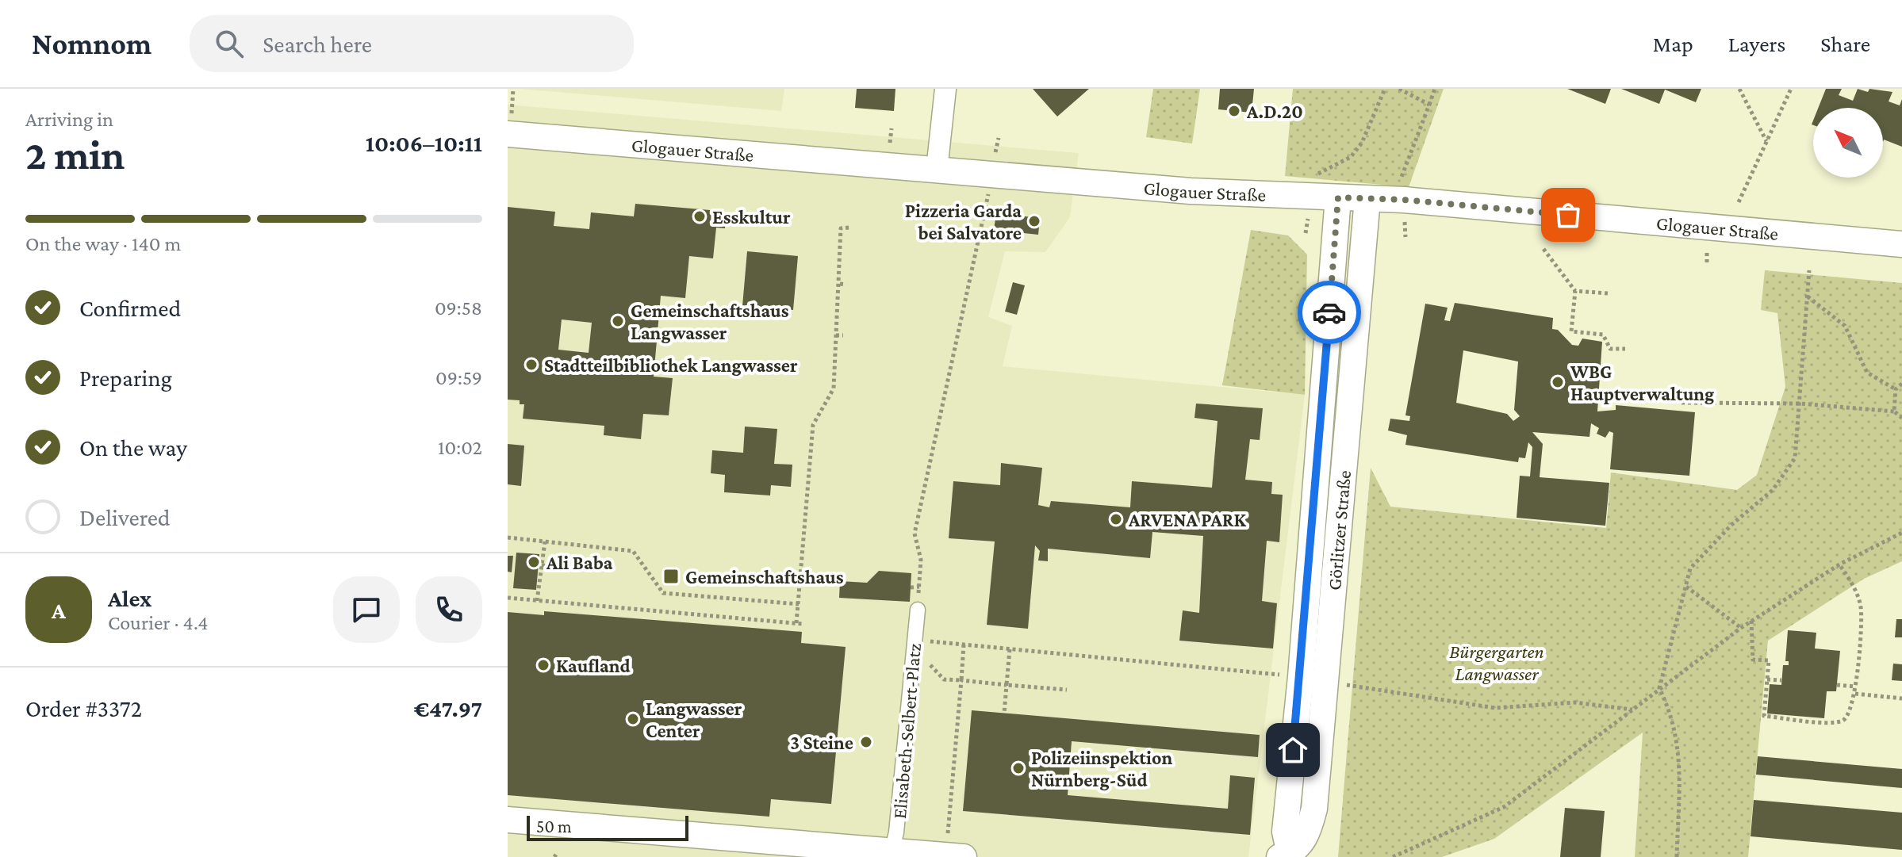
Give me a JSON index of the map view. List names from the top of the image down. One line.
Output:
{"streets":{"street":["Glogauer Straße","Görlitzer Straße","Elisabeth-Selbert-Platz"]},"crossings":[["Glogauer Straße","Görlitzer Straße"]],"parks":["Bürgergarten Langwasser"],"places":{"other":["A.D.20","Esskultur","Pizzeria Garda bei Salvatore","Gemeinschaftshaus Langwasser","Stadtteilbibliothek Langwasser","WBG Hauptverwaltung","ARVENA PARK","Ali Baba","Kaufland","Langwasser Center","3 Steine","Polizeiinspektion Nürnberg-Süd"],"transit":["Gemeinschaftshaus"]},"scale_bar":"50 m","north":"top left","page":{"header":"Nomnom","search":"Search here","nav":["Map","Layers","Share"],"heading":["2 min","Arriving in","10:06–10:11"],"panel":["Alex","Courier · 4.4","Order #3372","€47.97"],"bar":"On the way · 140 m","list":[["Confirmed","09:58"],["Preparing","09:59"],["On the way","10:02"],"Delivered"],"round":"A","scale":"50 m"}}
